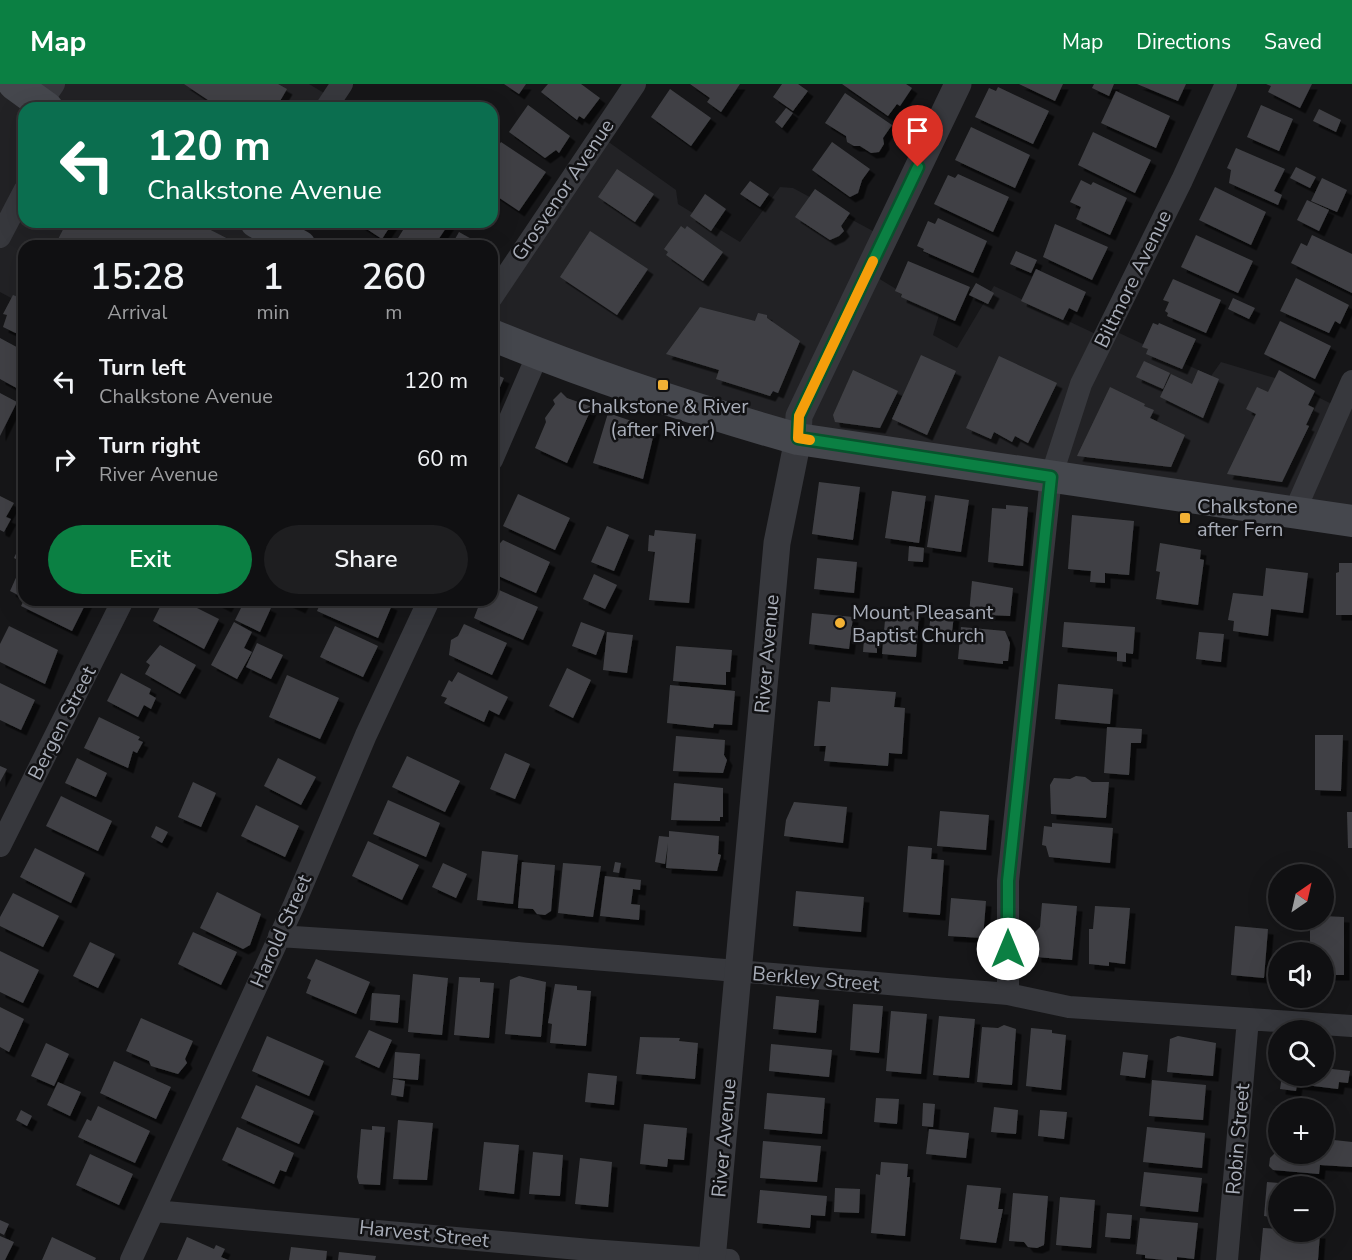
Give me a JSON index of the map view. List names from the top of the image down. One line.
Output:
{"streets":{"street":["Grosvenor Avenue","Biltmore Avenue","River Avenue","Bergen Street","Harold Street","Berkley Street","Robin Street","Harvest Street"]},"crossings":[["Biltmore Avenue","Berkley Street"],["River Avenue","Berkley Street"],["River Avenue","Harvest Street"],["Harold Street","Berkley Street"],["Harold Street","Harvest Street"],["Berkley Street","Robin Street"]],"places":{"transit":["Chalkstone & River (after River)","Chalkstone after Fern"],"other":["Mount Pleasant Baptist Church"]},"north":"top right","page":{"header":"Map","nav":["Map","Directions","Saved"],"turn":["120 m","Chalkstone Avenue"],"eta":["15:28","Arrival","1","min","260","m"],"list":[{"name":"Turn left","note":"Chalkstone Avenue","value":"120 m"},{"name":"Turn right","note":"River Avenue","value":"60 m"}],"buttons":["Exit","Share"],"map_buttons":["+","−"]}}
